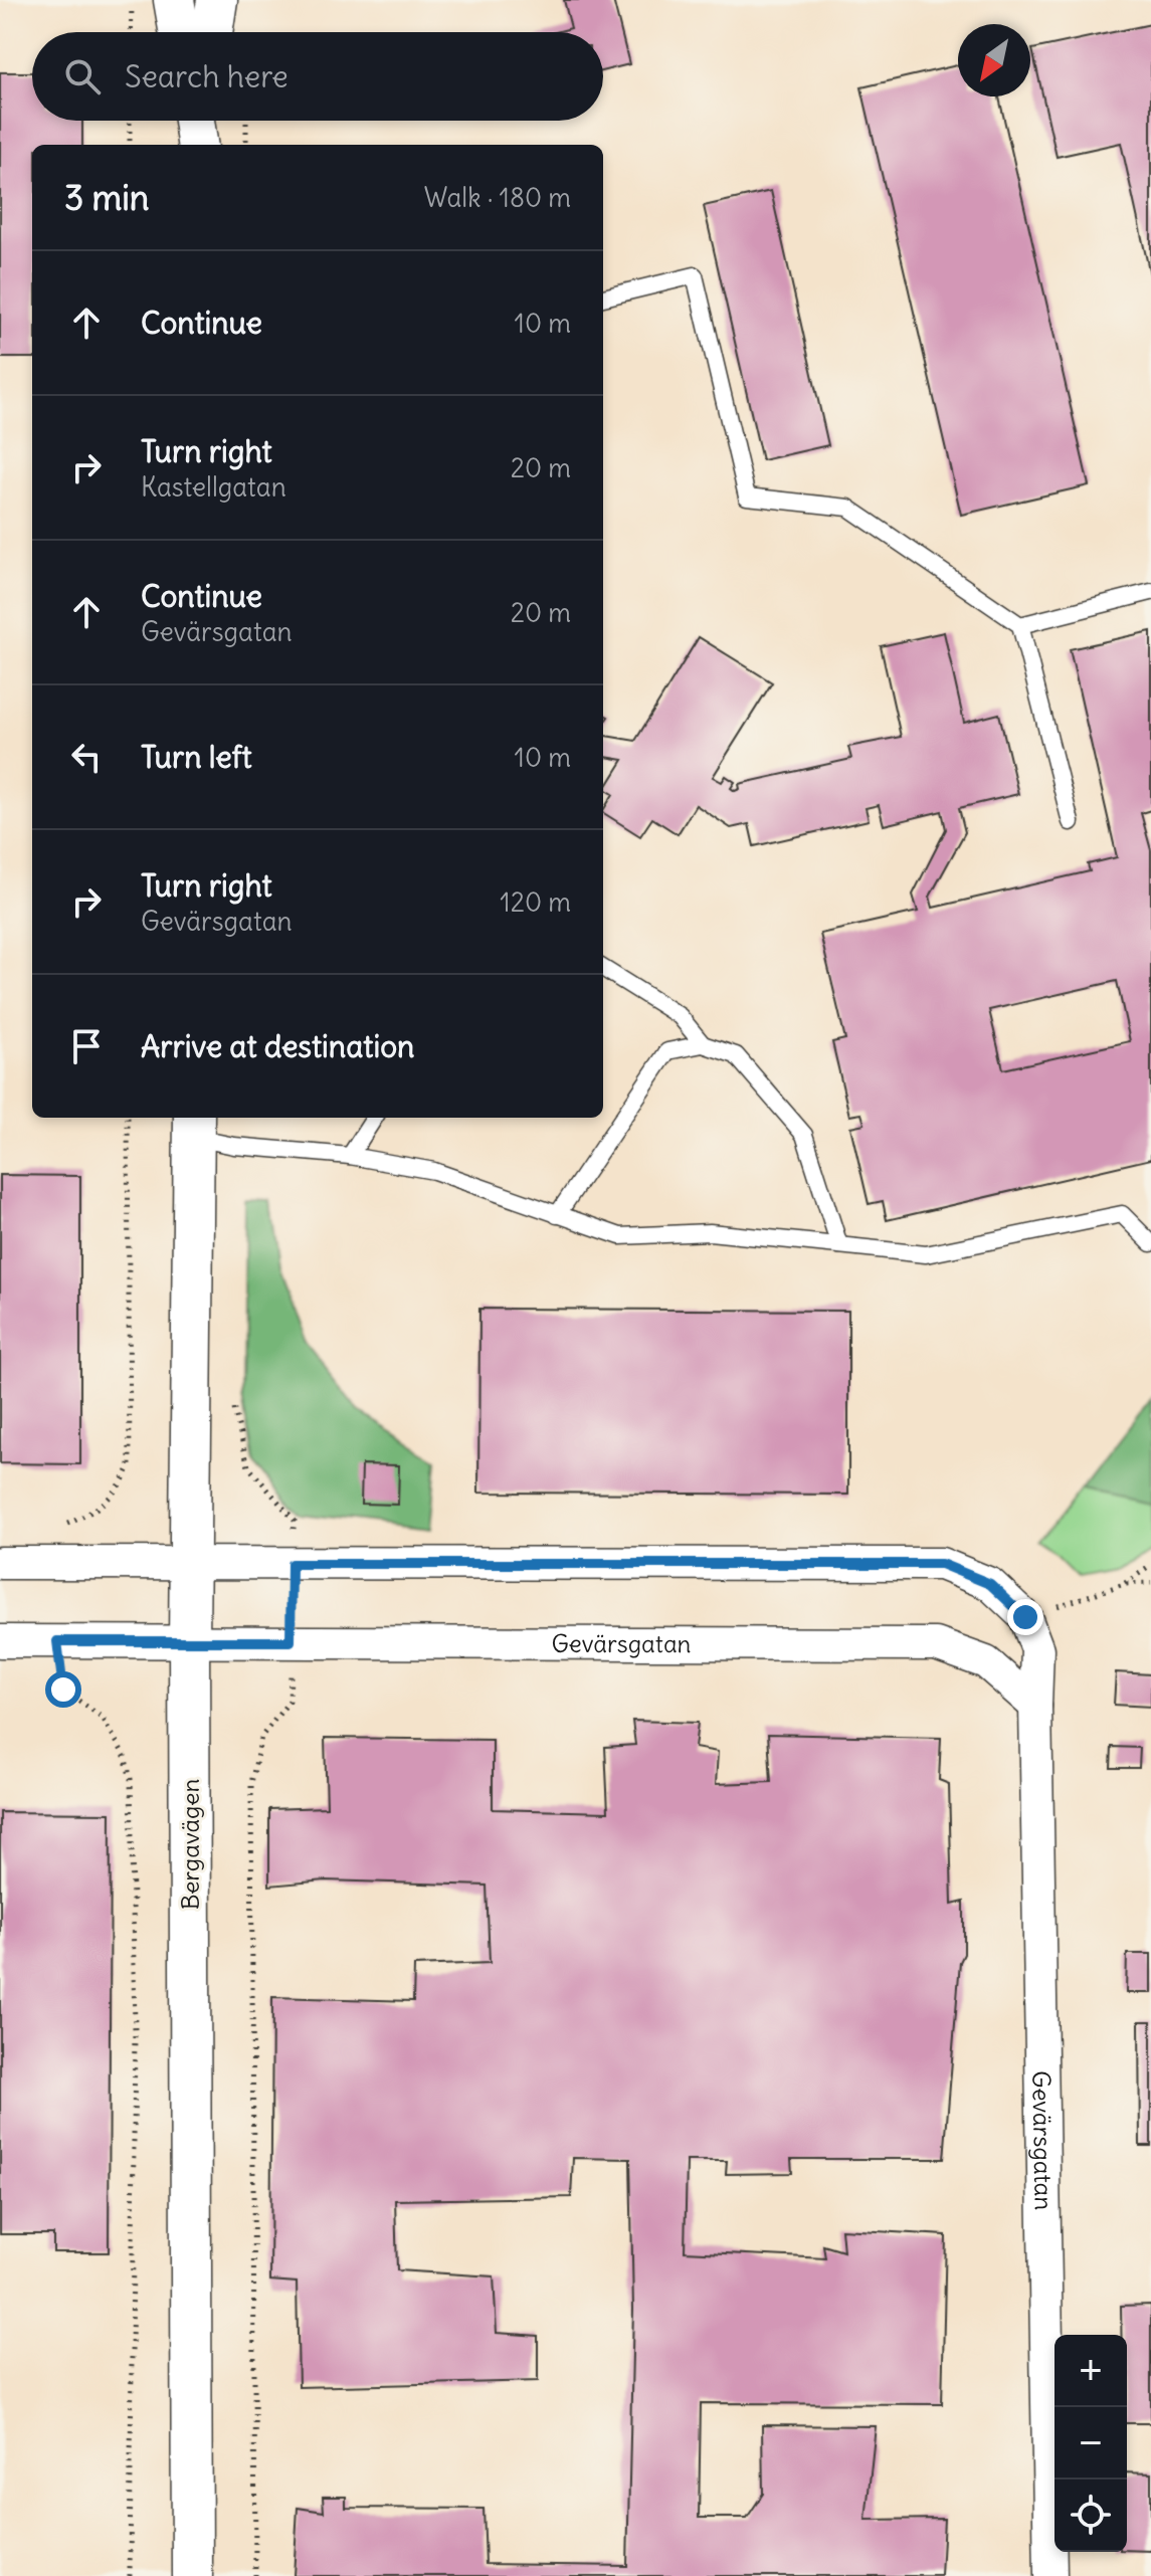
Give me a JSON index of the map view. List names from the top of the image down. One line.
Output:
{"streets":{"street":["Gevärsgatan","Bergavägen"]},"crossings":[["Gevärsgatan","Bergavägen"]],"north":"bottom left","page":{"search":"Search here","heading":["3 min","Walk · 180 m"],"list":[["Continue","10 m"],["Turn right","Kastellgatan","20 m"],["Continue","Gevärsgatan","20 m"],["Turn left","10 m"],["Turn right","Gevärsgatan","120 m"],"Arrive at destination"],"map_buttons":["+","−"]}}
